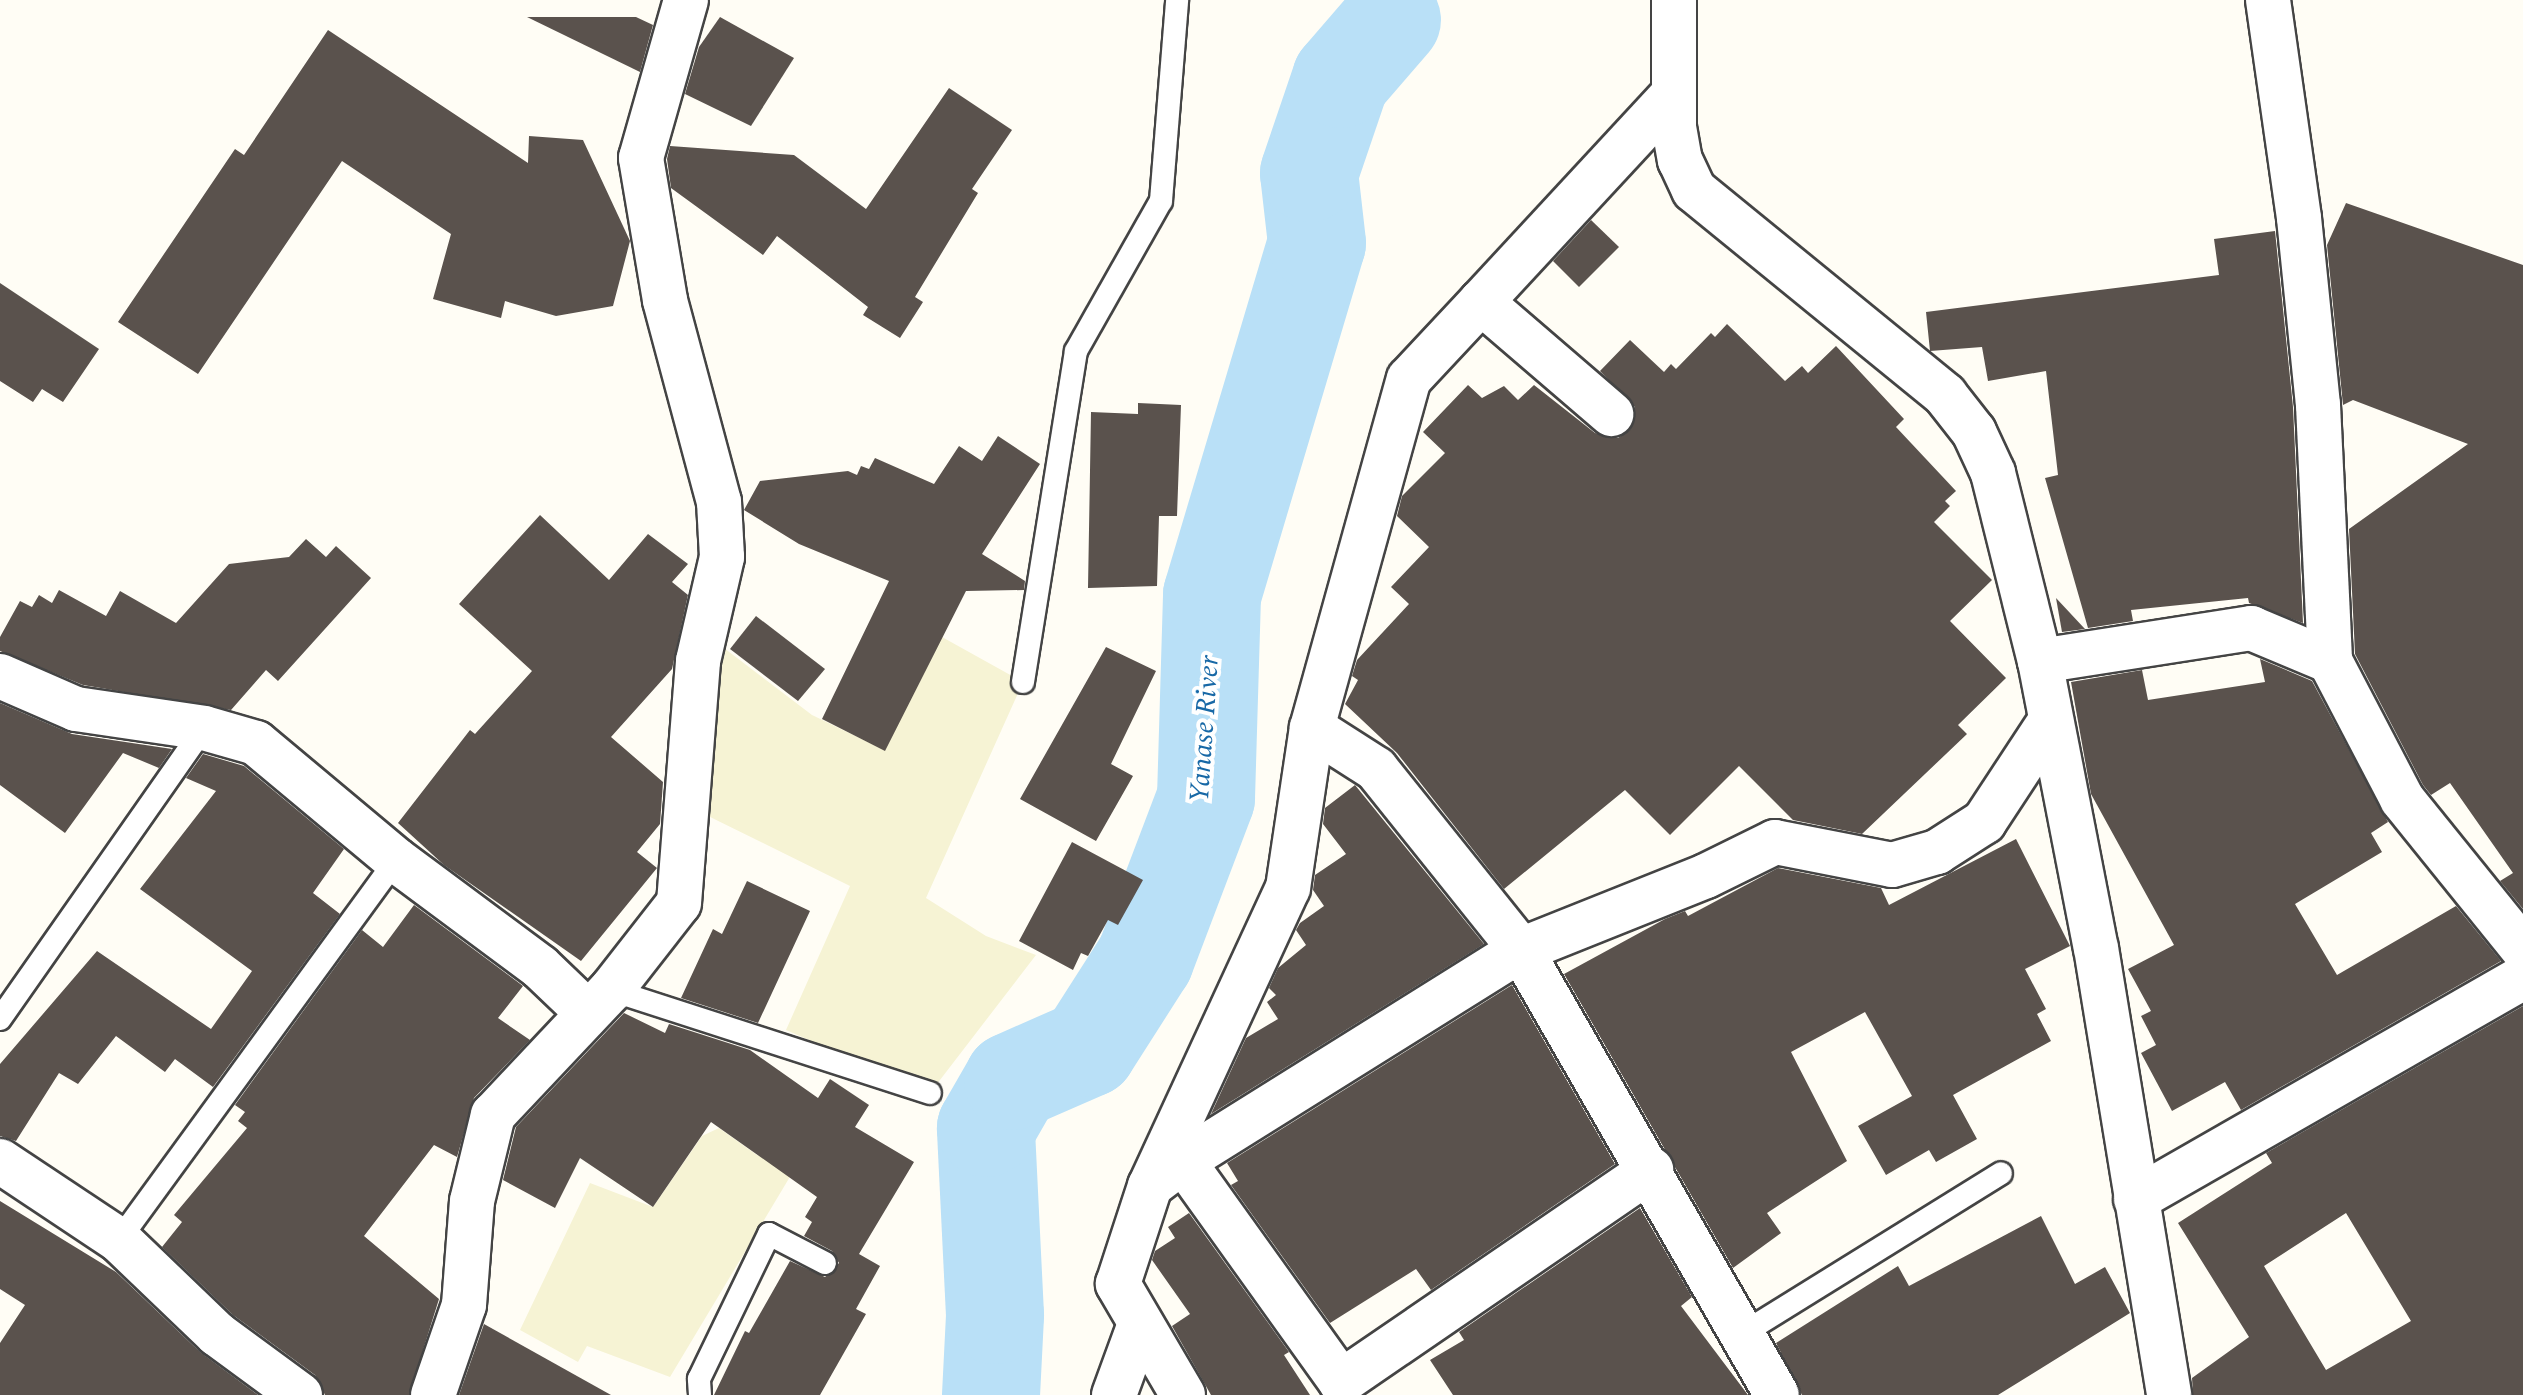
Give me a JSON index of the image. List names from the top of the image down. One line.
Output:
{"water":["Yanase River"]}
